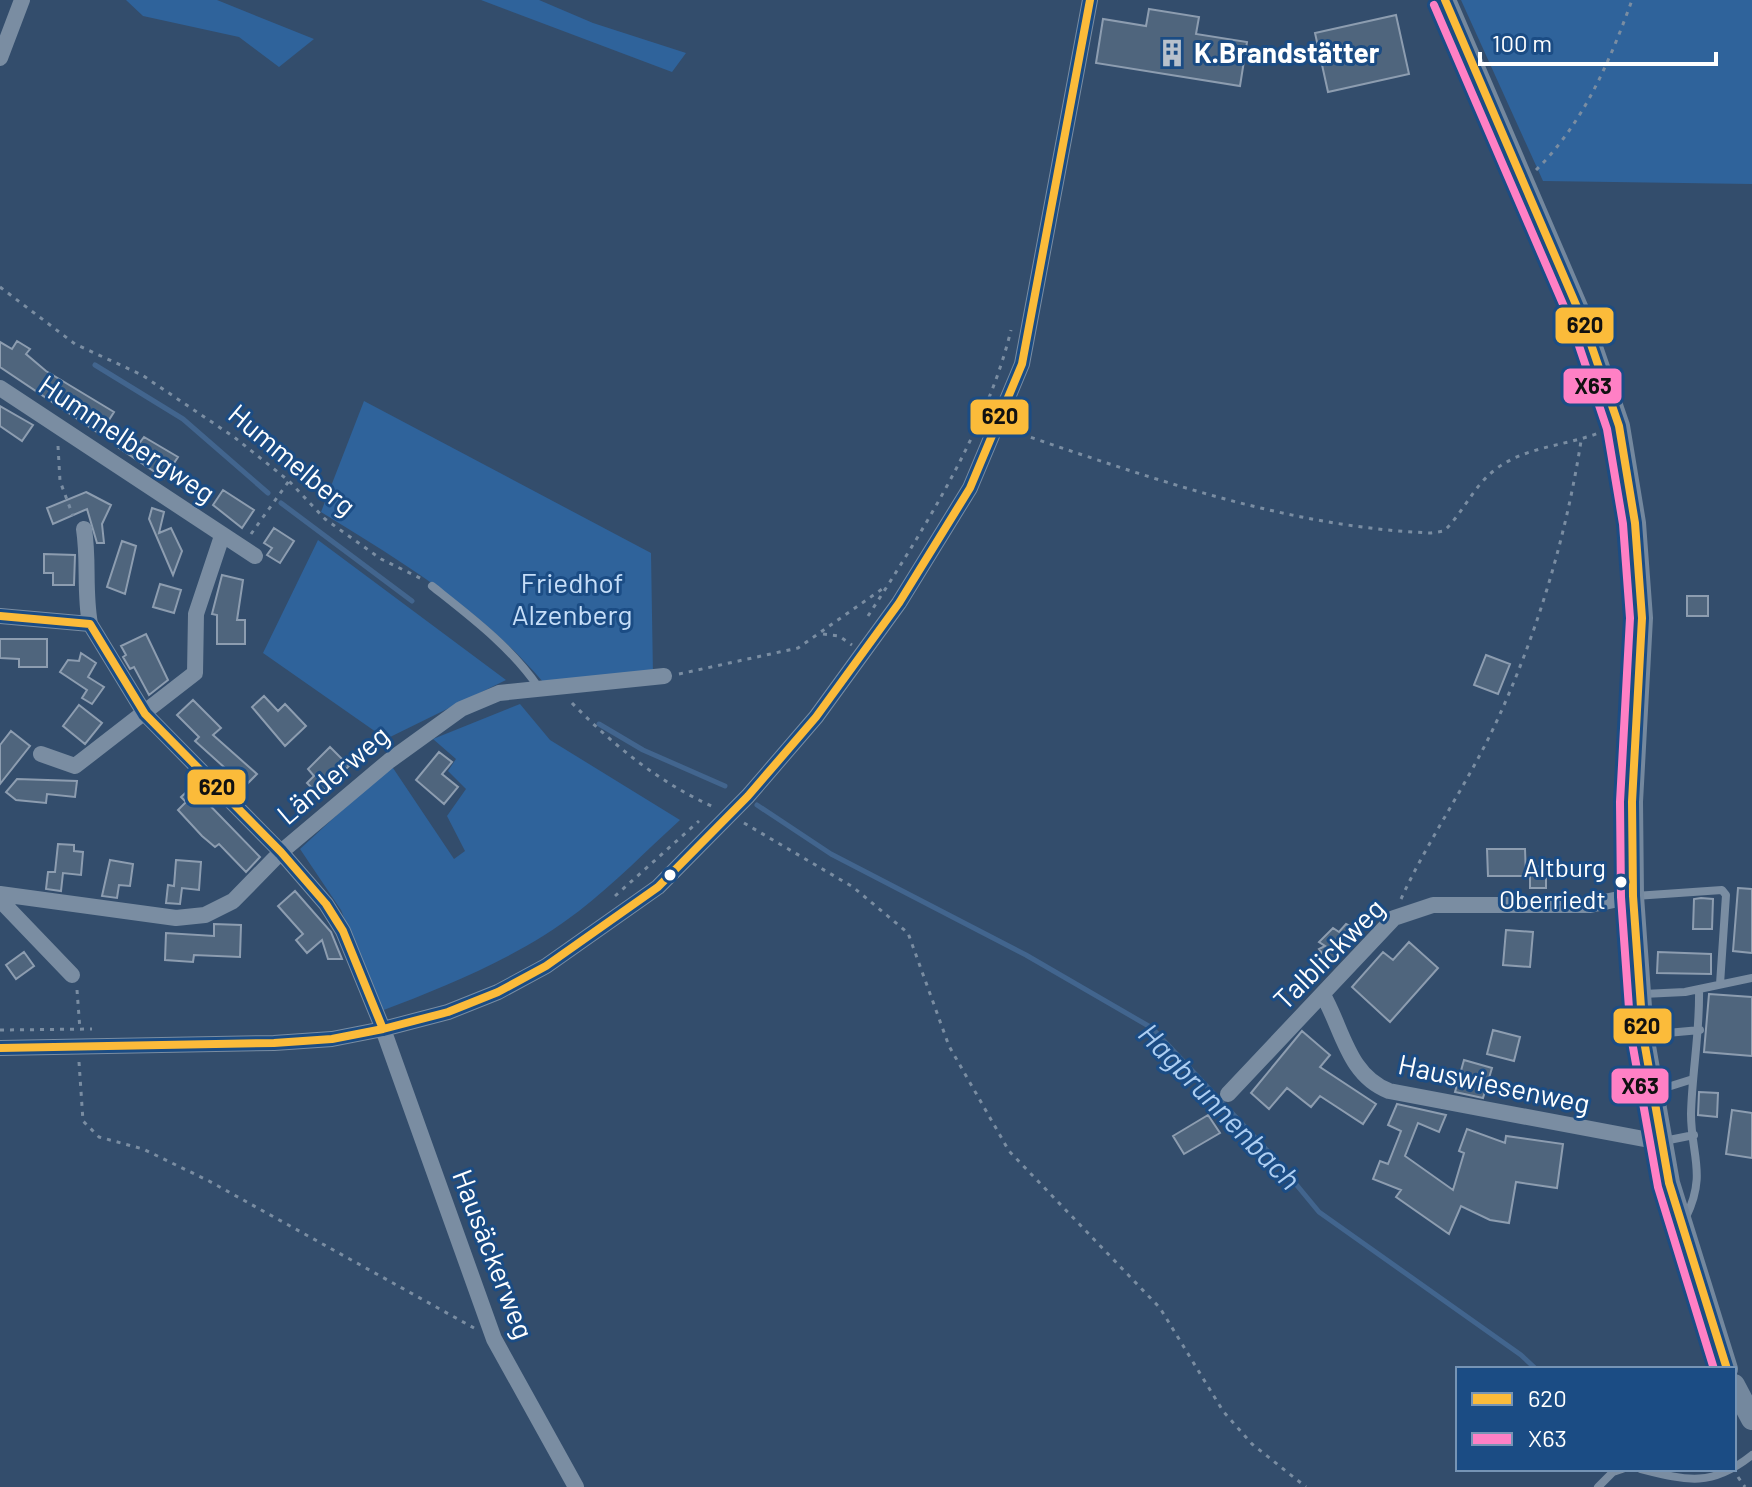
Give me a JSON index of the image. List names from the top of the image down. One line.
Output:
{"streets":{"street":["Hummelbergweg","Länderweg","Talblickweg","Hauswiesenweg","Hausäckerweg"],"path":["Hummelberg"]},"crossings":[["Hummelbergweg","Hausäckerweg"],["Länderweg","Hausäckerweg"],["Talblickweg","Hauswiesenweg"]],"water":["Hagbrunnenbach"],"parks":["Friedhof Alzenberg"],"places":{"building":["K.Brandstätter"],"other":["Altburg Oberriedt"]},"lines":["transit line 620","transit line X63"],"legend":["620","X63"],"scale_bar":"100 m"}
